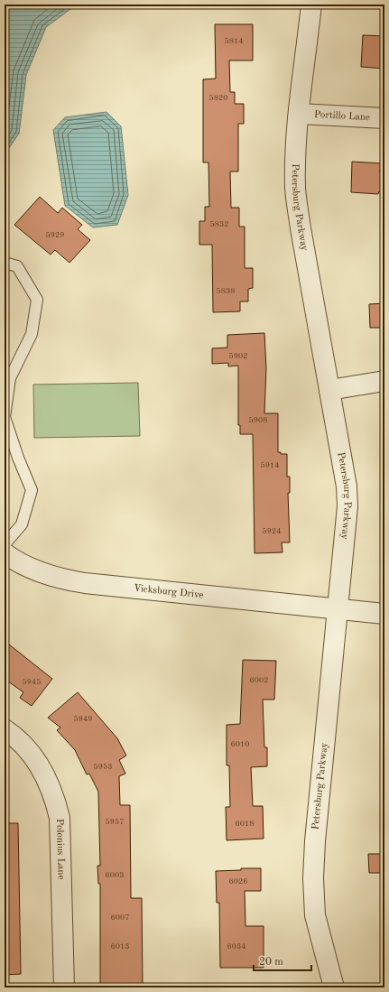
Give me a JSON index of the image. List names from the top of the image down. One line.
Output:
{"streets":{"street":["Portillo Lane","Petersburg Parkway","Vicksburg Drive","Polonius Lane"]},"crossings":[["Portillo Lane","Petersburg Parkway"],["Petersburg Parkway","Vicksburg Drive"]],"house_numbers":["5814","5820","5832","5929","5838","5902","5908","5914","5924","6002","5945","5949","6010","5953","5957","6018","6003","6026","6007","6013","6034"],"scale_bar":"20 m"}
